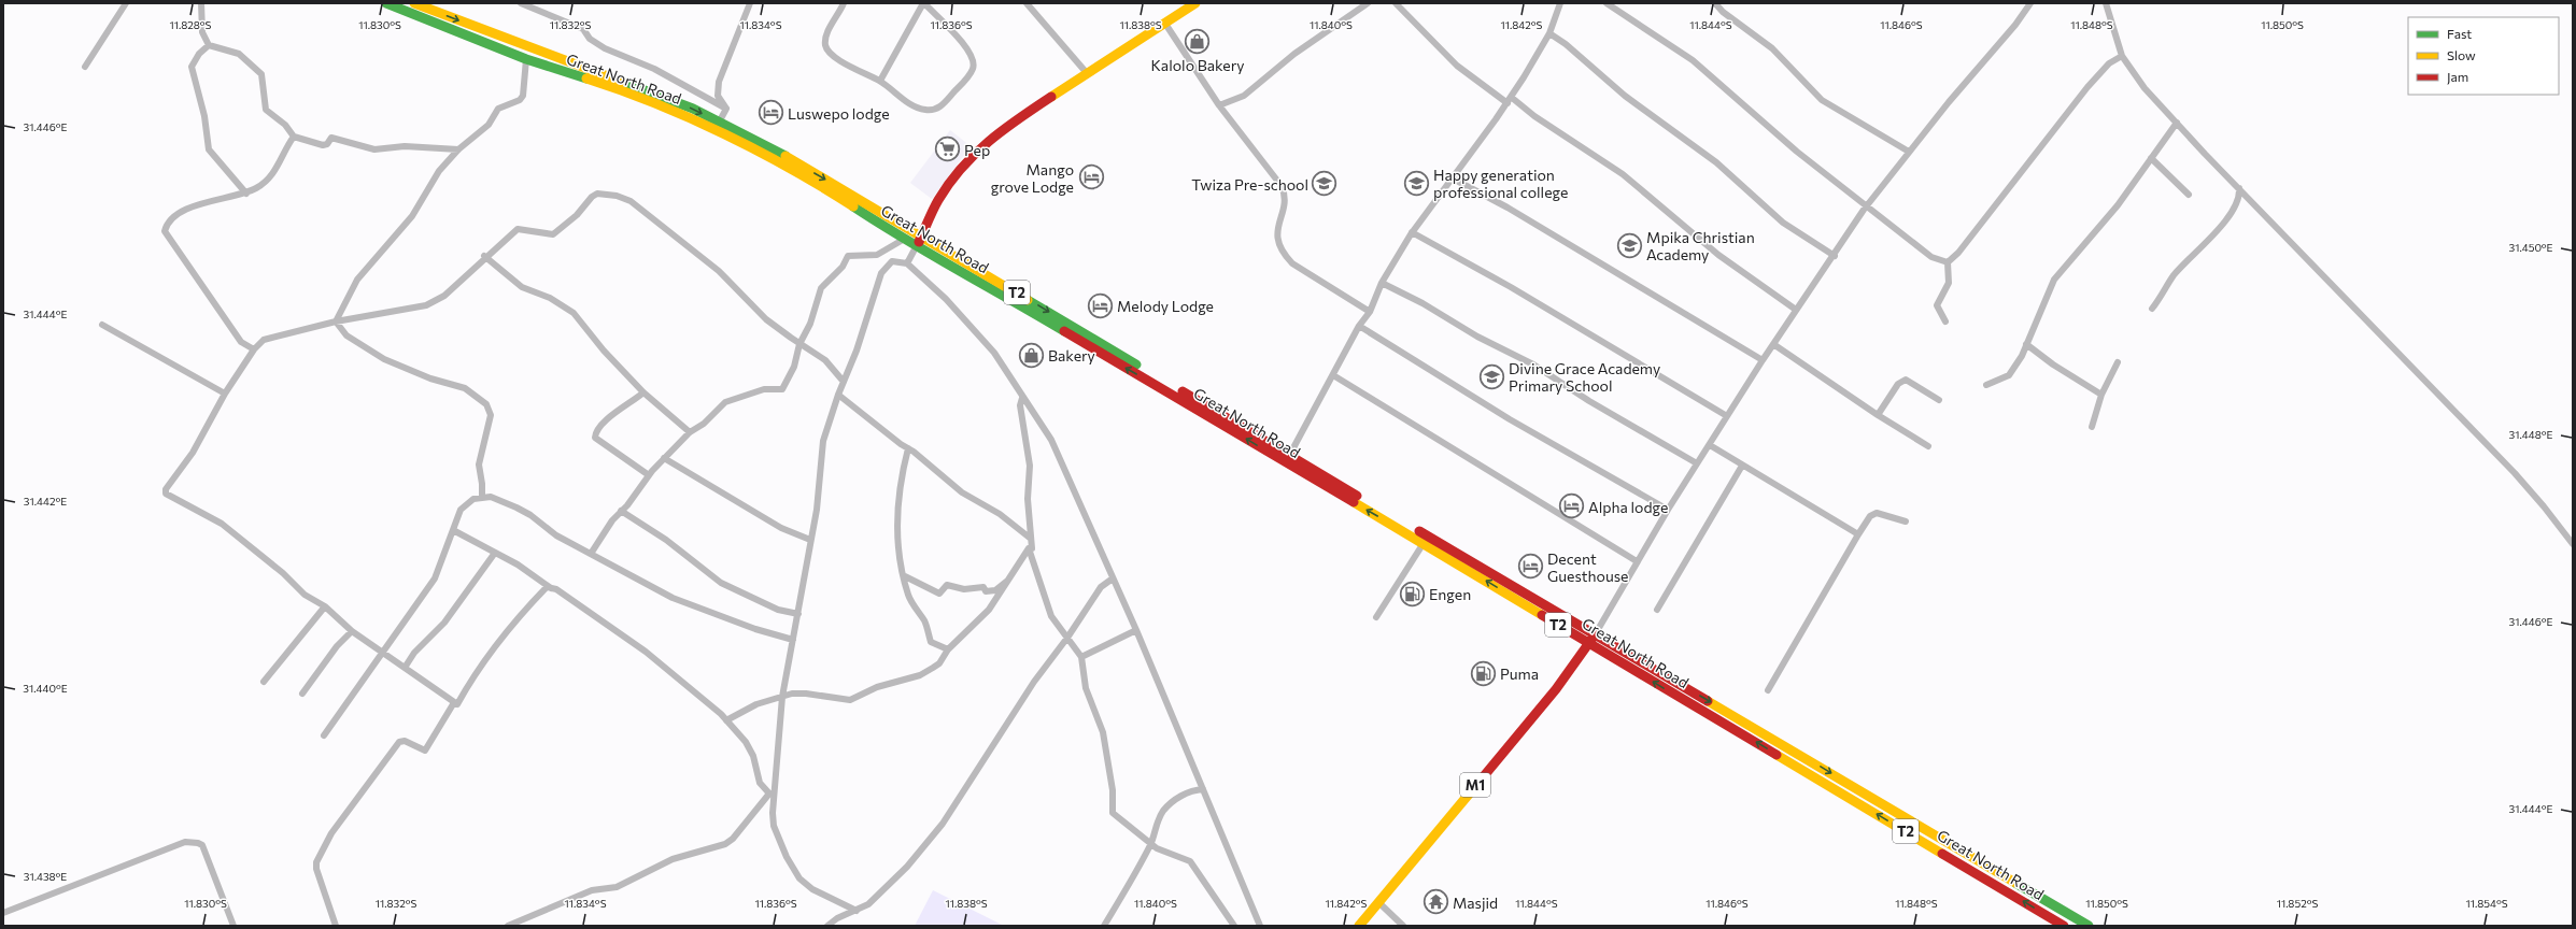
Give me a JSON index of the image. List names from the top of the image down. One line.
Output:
{"streets":{"main road":["Great North Road","T2","M1"]},"crossings":[["Great North Road","M1"]],"places":{"shop":["Kalolo Bakery","Bakery"],"hotel":["Luswepo lodge","Mango grove Lodge","Melody Lodge","Alpha lodge","Decent Guesthouse"],"supermarket":["Pep"],"school or university":["Happy generation professional college","Twiza Pre-school","Mpika Christian Academy","Divine Grace Academy Primary School"],"fuel station":["Engen","Puma"],"temple":["Masjid"]},"legend":["Fast","Slow","Jam"],"coordinates":["11.828°S","11.830°S","11.832°S","11.834°S","11.836°S","11.838°S","11.840°S","11.842°S","11.844°S","11.846°S","11.848°S","11.850°S","31.446°E","31.450°E","31.444°E","31.448°E","31.442°E","31.440°E","31.438°E","11.852°S","11.854°S"]}
